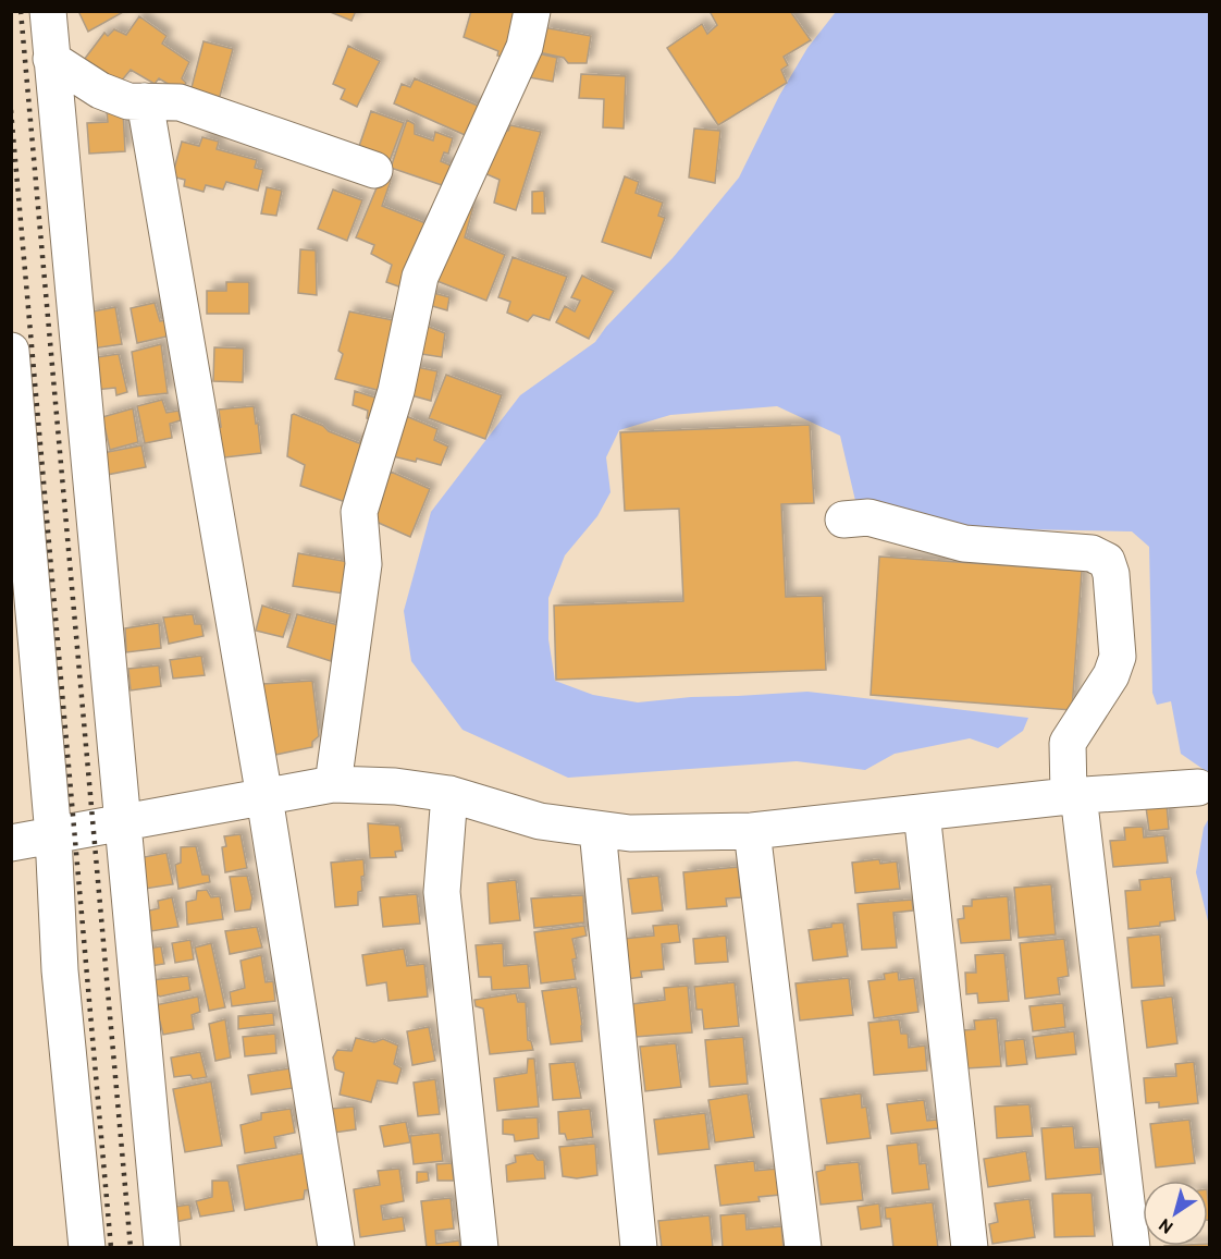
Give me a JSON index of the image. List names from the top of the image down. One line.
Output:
{"north":"bottom left"}
